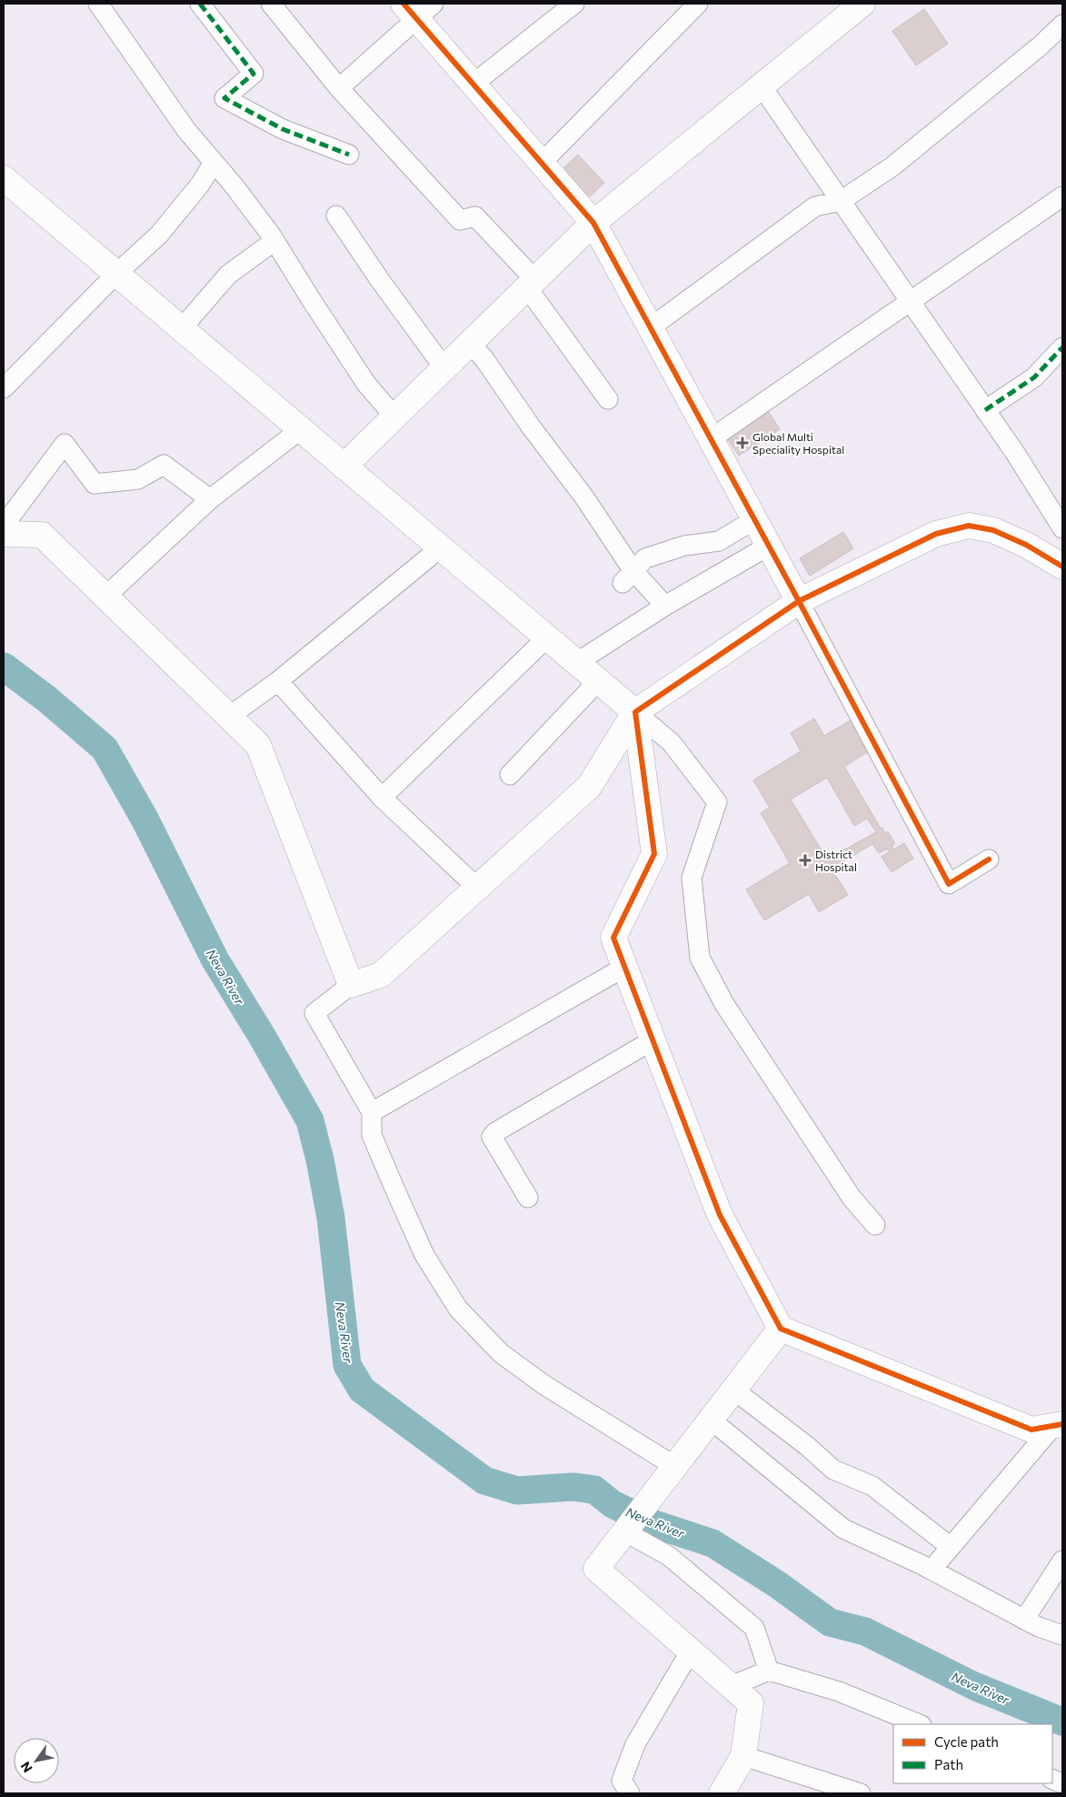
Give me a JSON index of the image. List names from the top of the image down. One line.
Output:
{"water":["Neva River"],"places":{"health":["Global Multi Speciality Hospital","District Hospital"]},"legend":["Cycle path","Path"],"north":"bottom left"}
